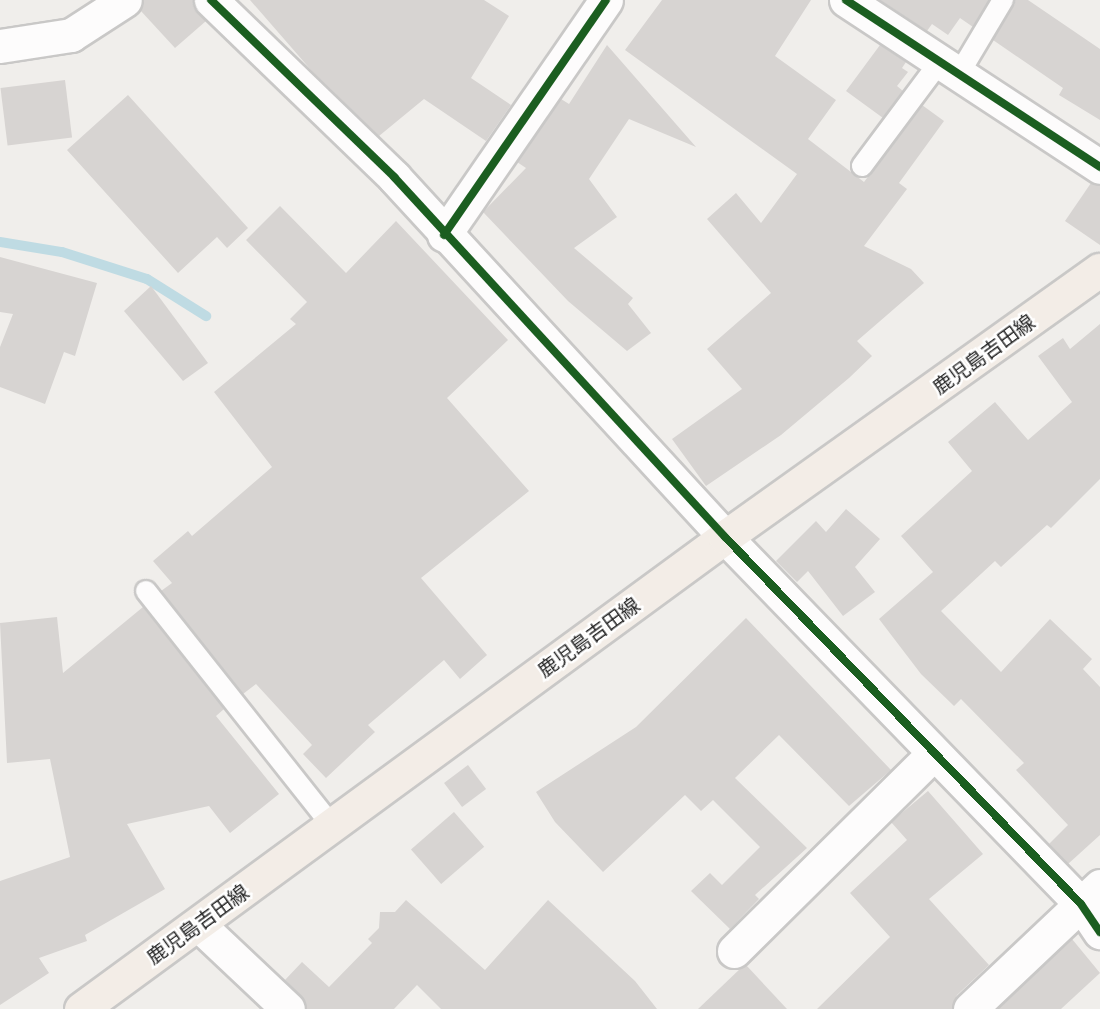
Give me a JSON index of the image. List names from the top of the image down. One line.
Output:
{"streets":{"main road":["鹿児島吉田線"]}}
